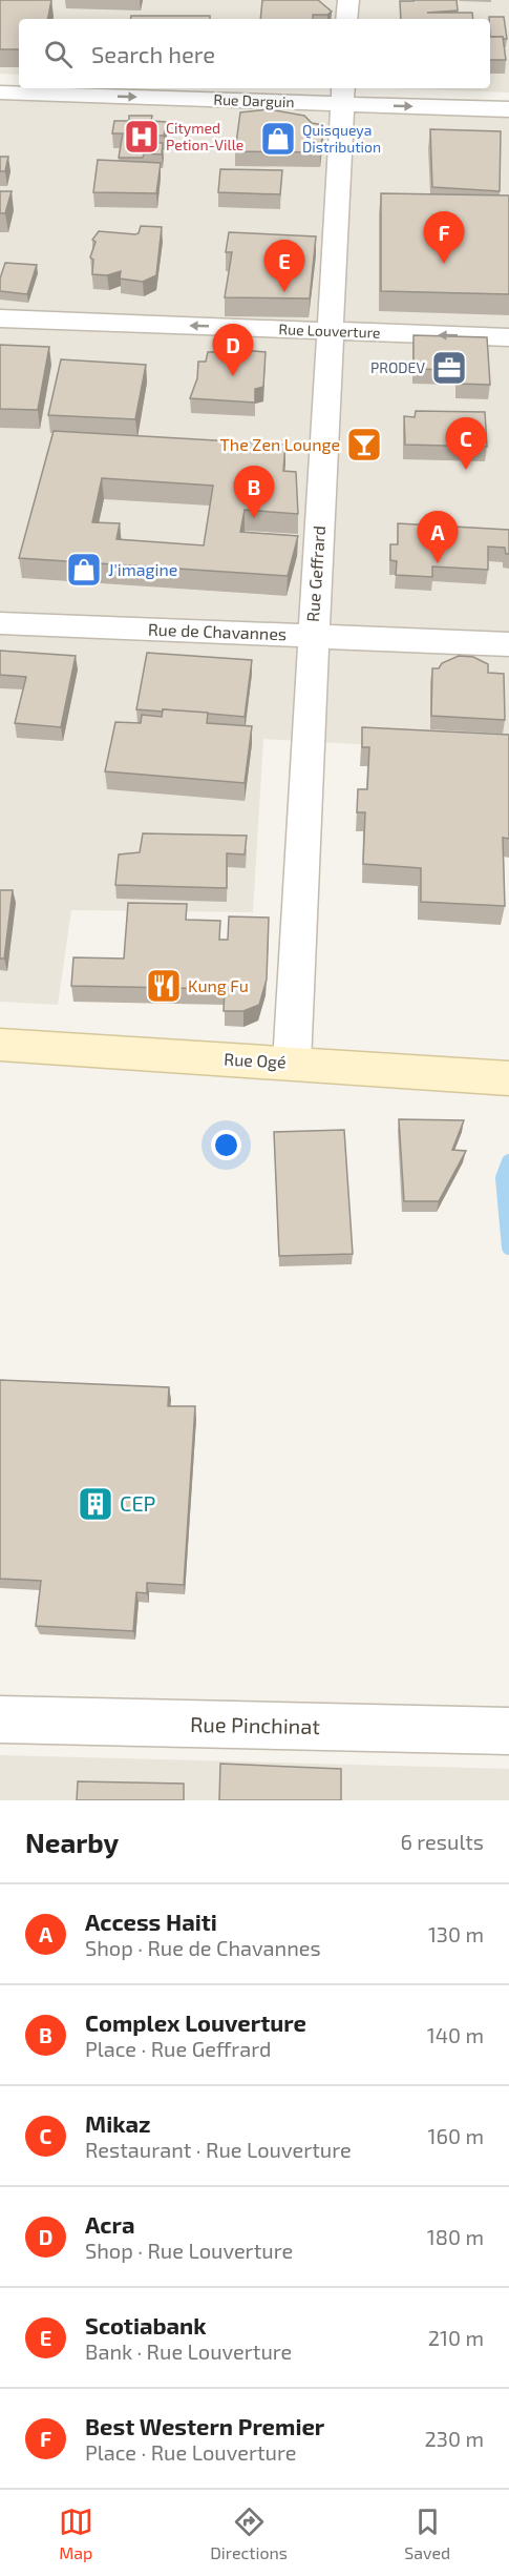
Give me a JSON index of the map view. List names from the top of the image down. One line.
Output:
{"streets":{"street":["Rue Darguin","Rue Louverture","Rue Geffrard","Rue de Chavannes","Rue Ogé","Rue Pinchinat"]},"crossings":[["Rue Darguin","Rue Geffrard"],["Rue Louverture","Rue Geffrard"],["Rue Geffrard","Rue de Chavannes"],["Rue Geffrard","Rue Ogé"]],"one_way":["Rue Darguin","Rue Louverture"],"places":{"hospital":["Citymed Petion-Ville"],"shop":["Quisqueya Distribution","J'imagine"],"office":["PRODEV"],"bar":["The Zen Lounge"],"restaurant":["Kung Fu"],"building":["CEP"]},"page":{"search":"Search here","pins":["F","E","D","C","B","A"],"heading":["Nearby","6 results"],"list":[{"mark":"A","name":"Access Haiti","note":"Shop · Rue de Chavannes","value":"130 m"},{"mark":"B","name":"Complex Louverture","note":"Place · Rue Geffrard","value":"140 m"},{"mark":"C","name":"Mikaz","note":"Restaurant · Rue Louverture","value":"160 m"},{"mark":"D","name":"Acra","note":"Shop · Rue Louverture","value":"180 m"},{"mark":"E","name":"Scotiabank","note":"Bank · Rue Louverture","value":"210 m"},{"mark":"F","name":"Best Western Premier","note":"Place · Rue Louverture","value":"230 m"}],"nav":["Map","Directions","Saved"]}}
